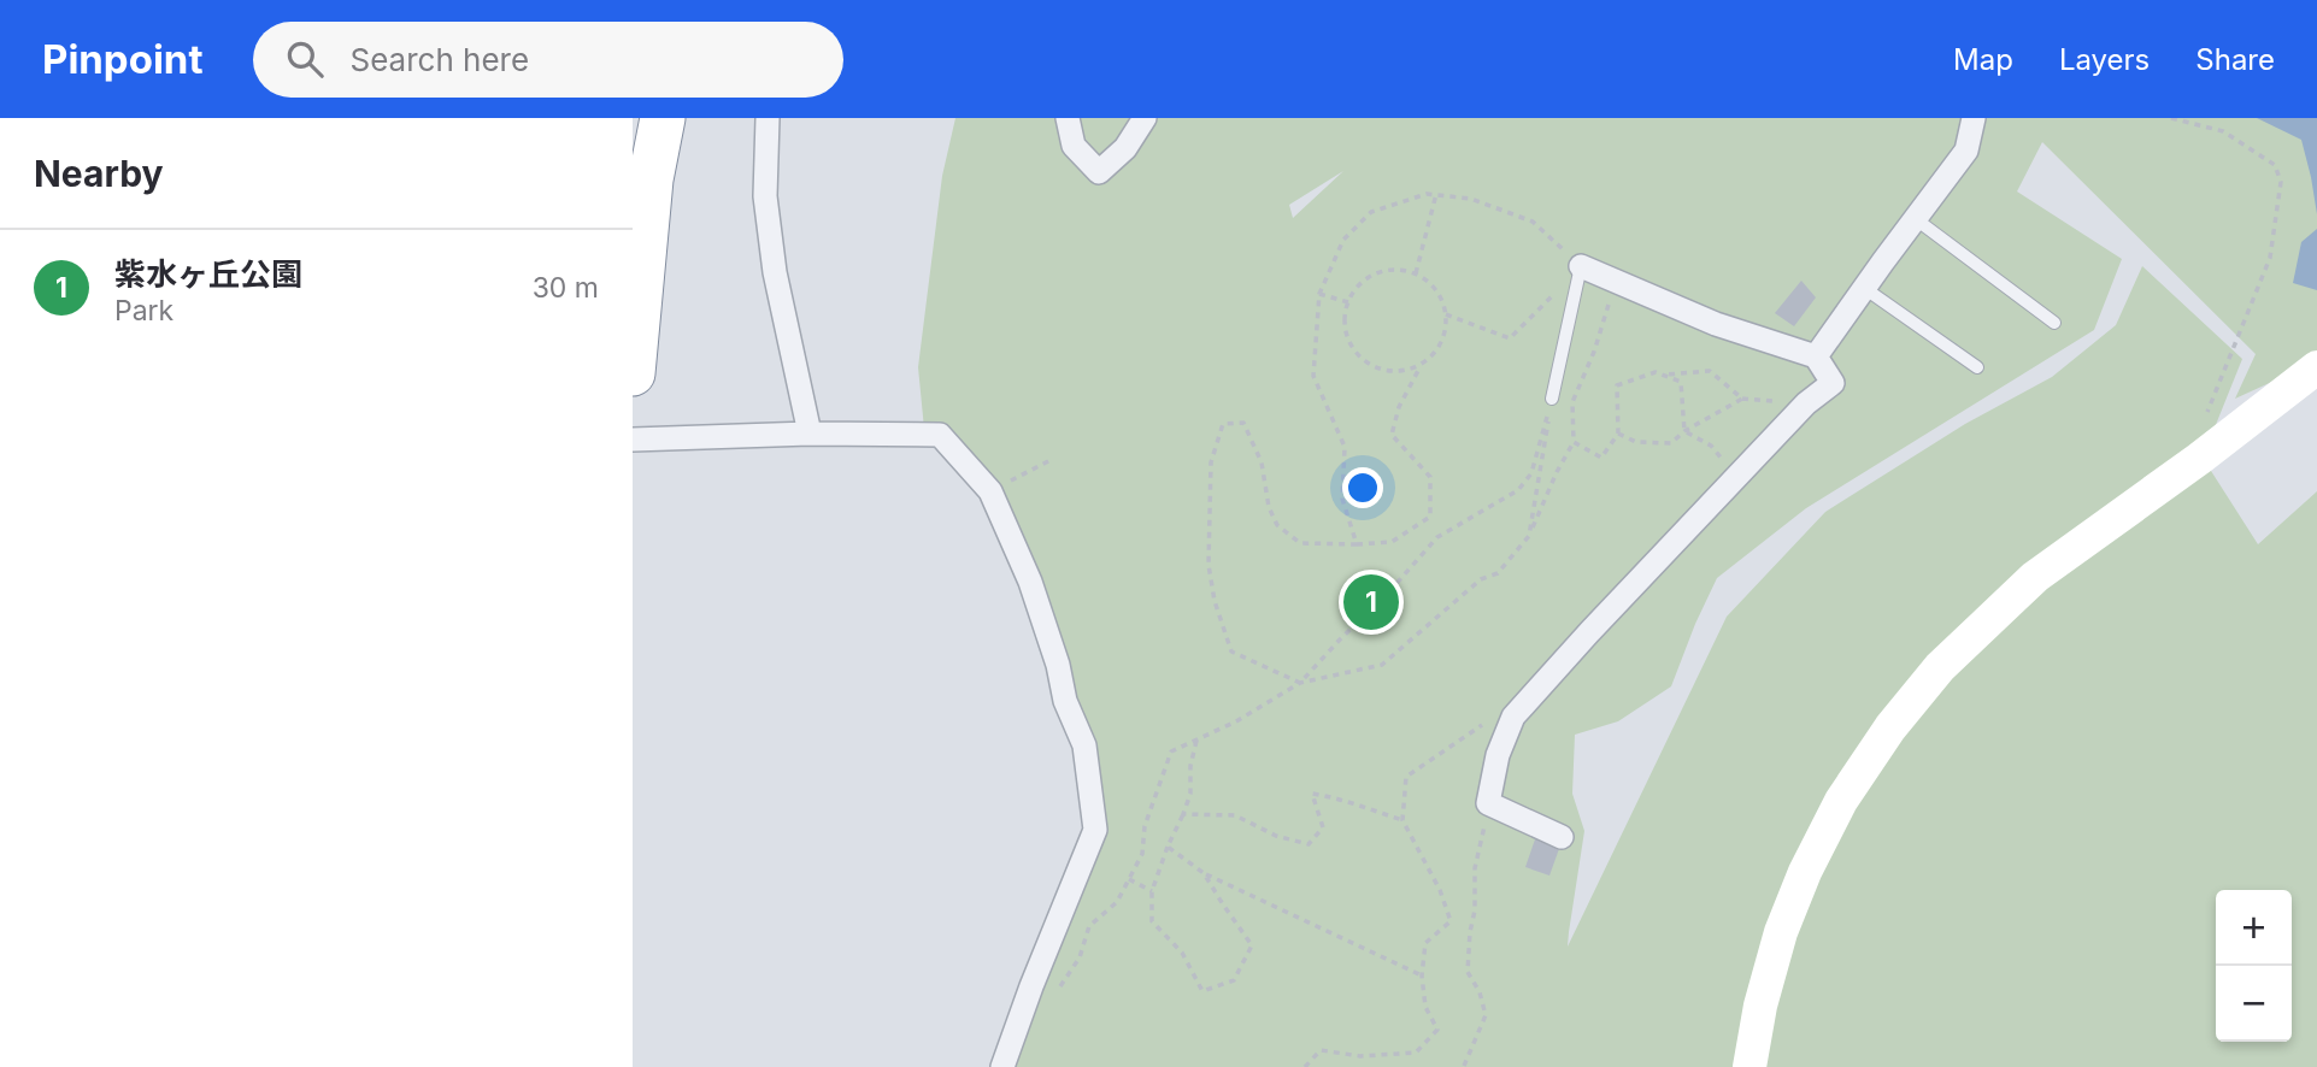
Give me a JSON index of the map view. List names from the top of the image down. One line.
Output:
{"page":{"header":"Pinpoint","search":"Search here","nav":["Map","Layers","Share"],"heading":"Nearby","list":[{"mark":"1","name":"紫水ヶ丘公園","note":"Park","value":"30 m"}],"pins":"1","map_buttons":["+","−"]}}
